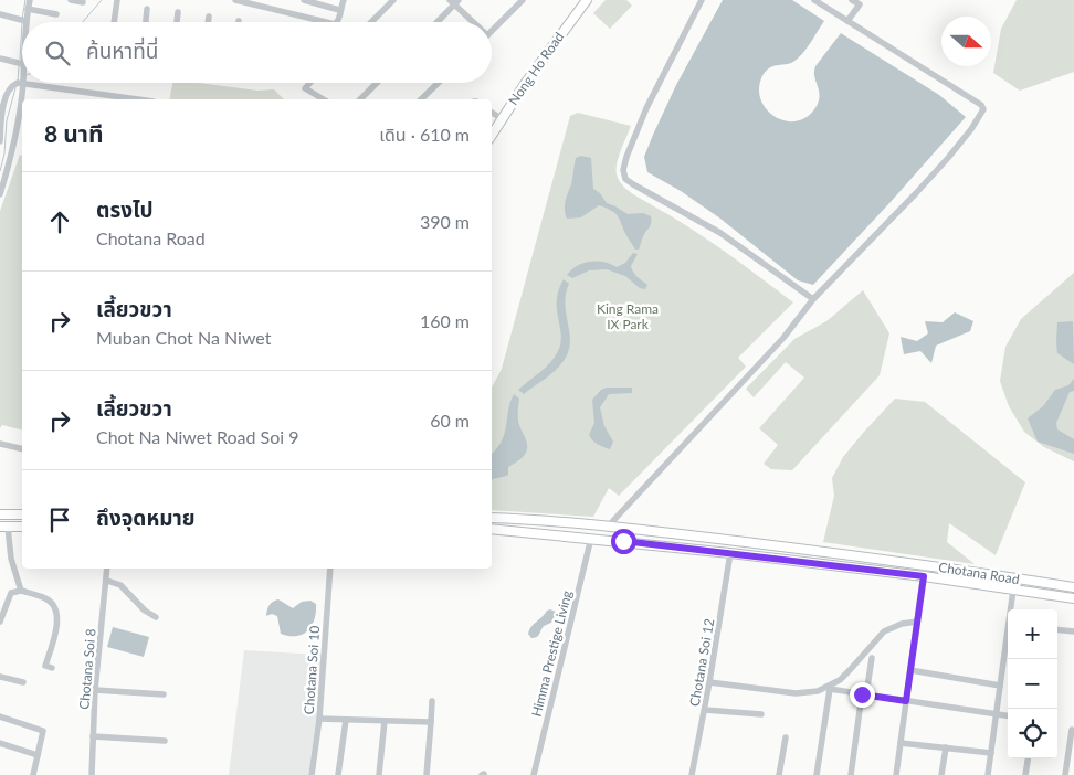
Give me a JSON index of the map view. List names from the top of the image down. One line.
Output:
{"streets":{"main road":["Nong Ho Road","Chotana Road"],"street":["Himma Prestige Living","Chotana Soi 12","Chotana Soi 8","Chotana Soi 10"]},"crossings":[["Chotana Road","Himma Prestige Living"],["Chotana Road","Chotana Soi 12"]],"parks":["King Rama IX Park"],"north":"right","page":{"search":"ค้นหาที่นี่","heading":["8 นาที","เดิน · 610 m"],"list":[["ตรงไป","Chotana Road","390 m"],["เลี้ยวขวา","Muban Chot Na Niwet","160 m"],["เลี้ยวขวา","Chot Na Niwet Road Soi 9","60 m"],"ถึงจุดหมาย"],"map_buttons":["+","−"]}}
